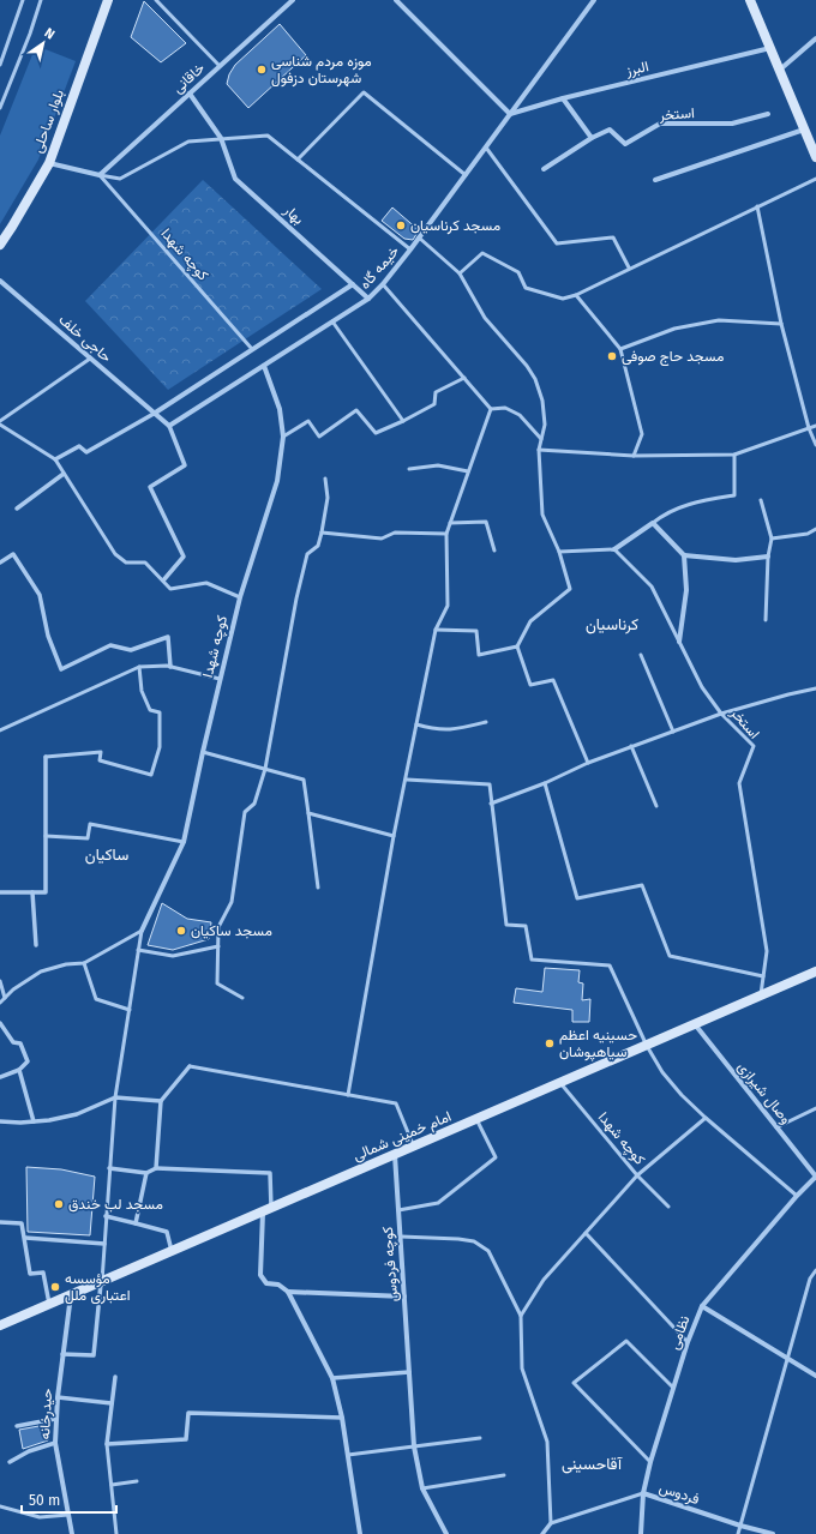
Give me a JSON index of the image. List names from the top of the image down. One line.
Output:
{"streets":{"main road":["بلوار ساحلی","امام خمینی شمالی"],"street":["البرز","خاقانی","استخر","بهار","کوچه شهدا","خیمه گاه","حاجی خلف","وصال شیرازی","کوچه فردوس","نظامی","حیدرخانه","فردوس"]},"crossings":[["البرز","خیمه گاه"],["خاقانی","بهار"],["خاقانی","کوچه شهدا"],["استخر","امام خمینی شمالی"],["بهار","خیمه گاه"],["کوچه شهدا","خیمه گاه"],["کوچه شهدا","امام خمینی شمالی"],["وصال شیرازی","امام خمینی شمالی"],["وصال شیرازی","نظامی"],["امام خمینی شمالی","کوچه فردوس"],["امام خمینی شمالی","حیدرخانه"],["نظامی","فردوس"]],"districts":["کرناسیان","ساکیان","آقاحسینی"],"places":["موزه مردم شناسی شهرستان دزفول","مسجد کرناسیان","مسجد حاج صوفی","مسجد ساکیان","حسینیه اعظم سیاهپوشان","مسجد لب خندق","مؤسسه اعتباری ملل"],"scale_bar":"50 m","north":"top right"}
